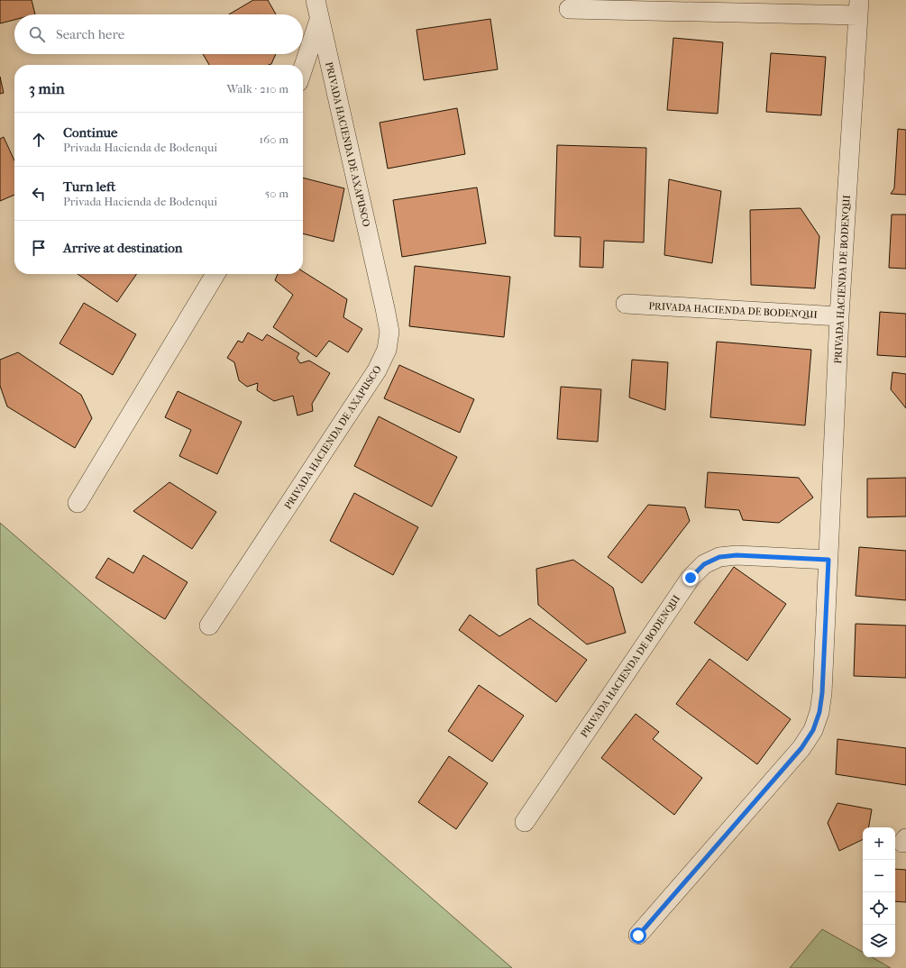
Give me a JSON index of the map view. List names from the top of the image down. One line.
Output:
{"streets":{"street":["PRIVADA HACIENDA DE AXAPUSCO","PRIVADA HACIENDA DE BODENQUI"]},"page":{"search":"Search here","heading":["3 min","Walk · 210 m"],"list":[["Continue","Privada Hacienda de Bodenqui","160 m"],["Turn left","Privada Hacienda de Bodenqui","50 m"],"Arrive at destination"],"map_buttons":["+","−"]}}
